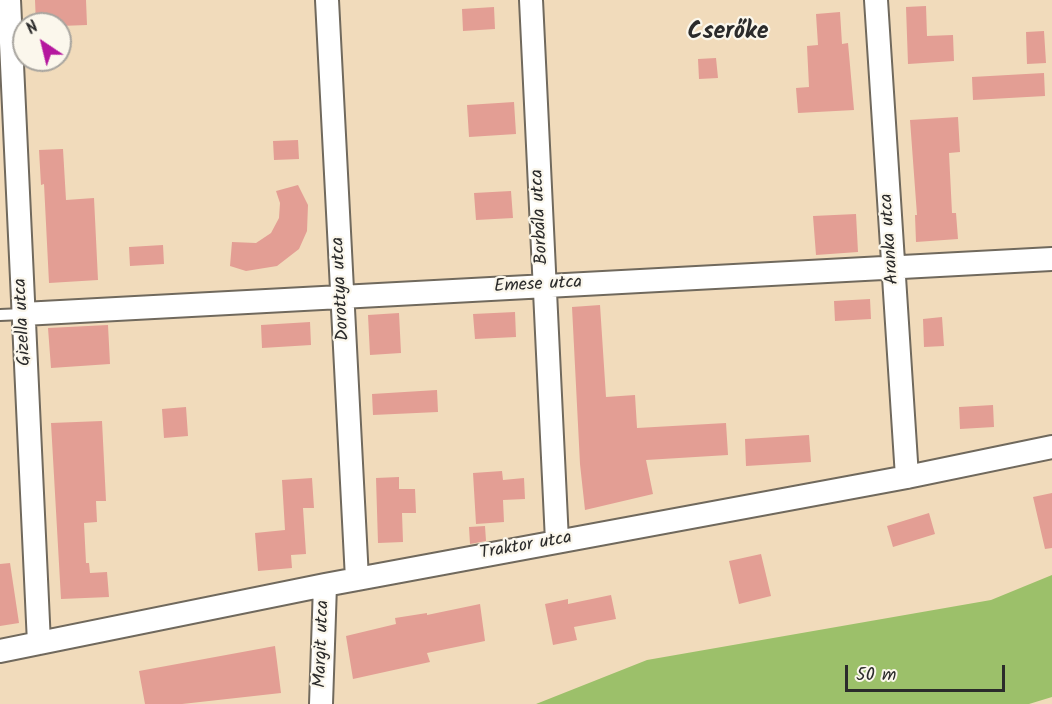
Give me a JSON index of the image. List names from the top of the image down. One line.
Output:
{"streets":{"street":["Borbála utca","Aranka utca","Emese utca","Dorottya utca","Gizella utca","Traktor utca","Margit utca"]},"crossings":[["Borbála utca","Emese utca"],["Borbála utca","Traktor utca"],["Aranka utca","Emese utca"],["Aranka utca","Traktor utca"],["Emese utca","Dorottya utca"],["Emese utca","Gizella utca"],["Dorottya utca","Traktor utca"],["Gizella utca","Traktor utca"],["Traktor utca","Margit utca"]],"districts":["Cserőke"],"scale_bar":"50 m","north":"top left"}
